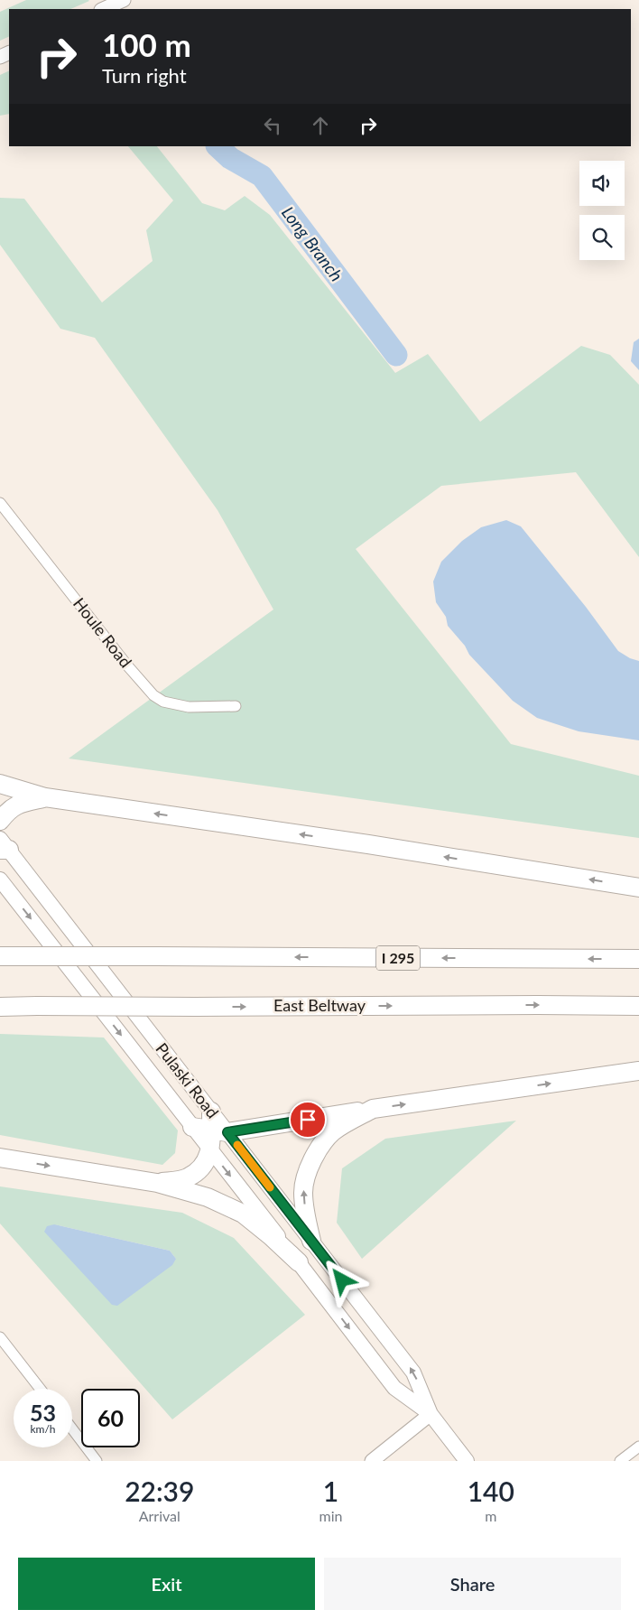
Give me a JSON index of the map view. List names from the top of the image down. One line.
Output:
{"streets":{"highway":["I 295","East Beltway"],"main road":["Pulaski Road"],"street":["Houle Road"]},"water":["Long Branch"],"page":{"turn":["100 m","Turn right"],"speed":"53 km/h","limit":"60","eta":["22:39","Arrival","1","min","140","m"],"buttons":["Exit","Share"]}}
